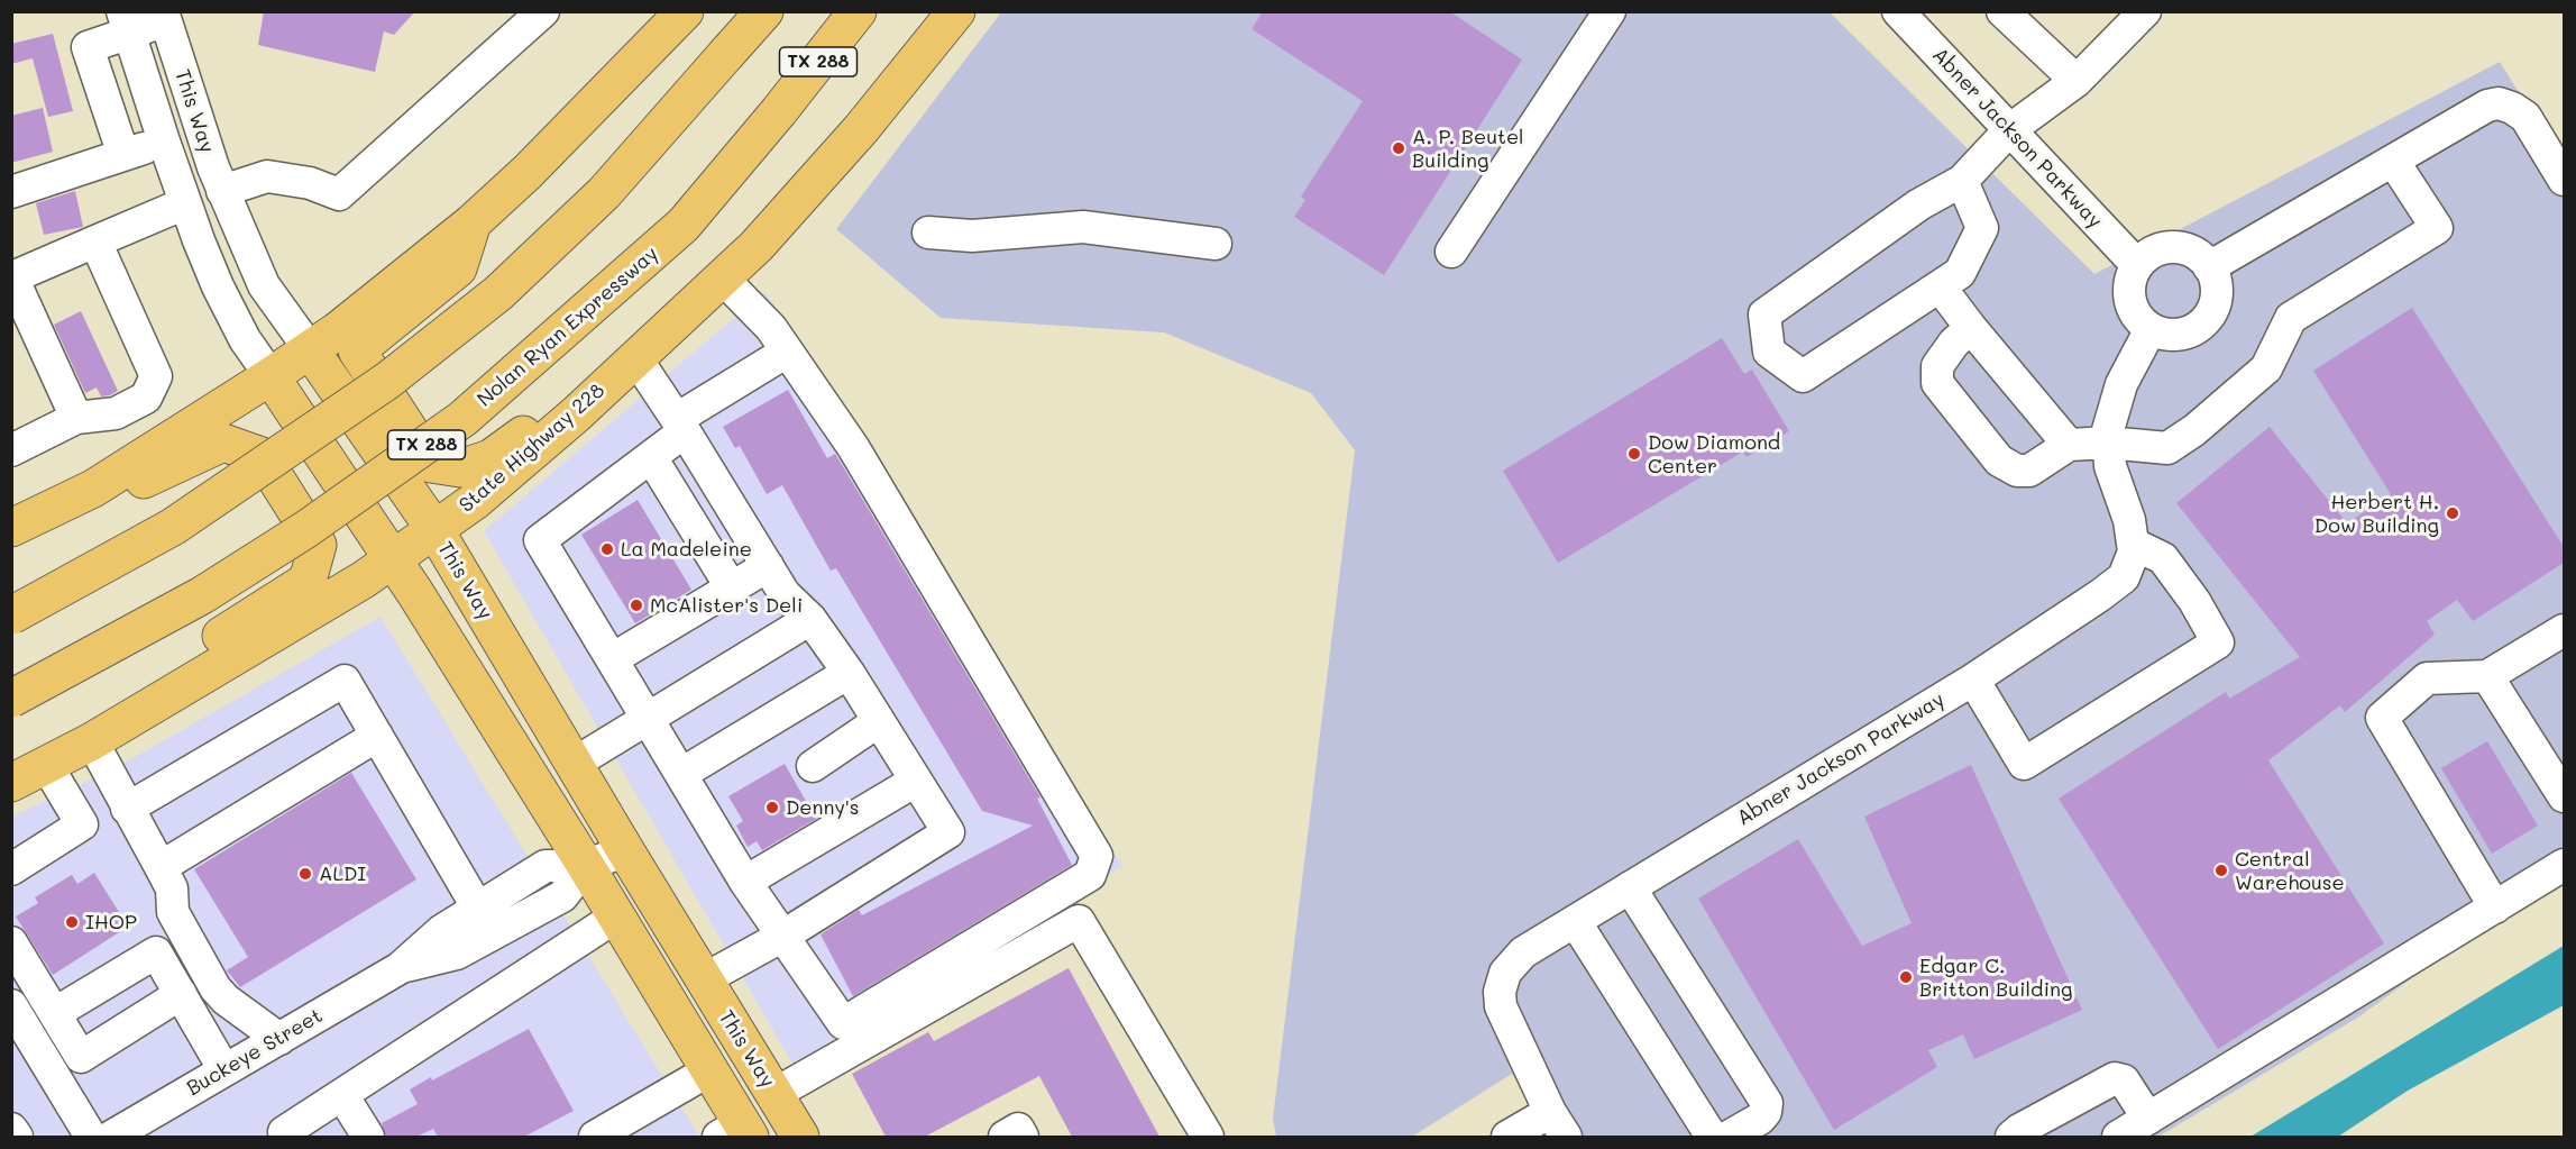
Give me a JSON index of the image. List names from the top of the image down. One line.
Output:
{"streets":{"main road":["TX 288","This Way","Nolan Ryan Expressway","State Highway 228"],"street":["Abner Jackson Parkway","Buckeye Street"]},"crossings":[["This Way","State Highway 228"],["This Way","Buckeye Street"]],"places":["A. P. Beutel Building","Dow Diamond Center","Herbert H. Dow Building","La Madeleine","McAlister's Deli","Denny's","Central Warehouse","ALDI","IHOP","Edgar C. Britton Building"]}
